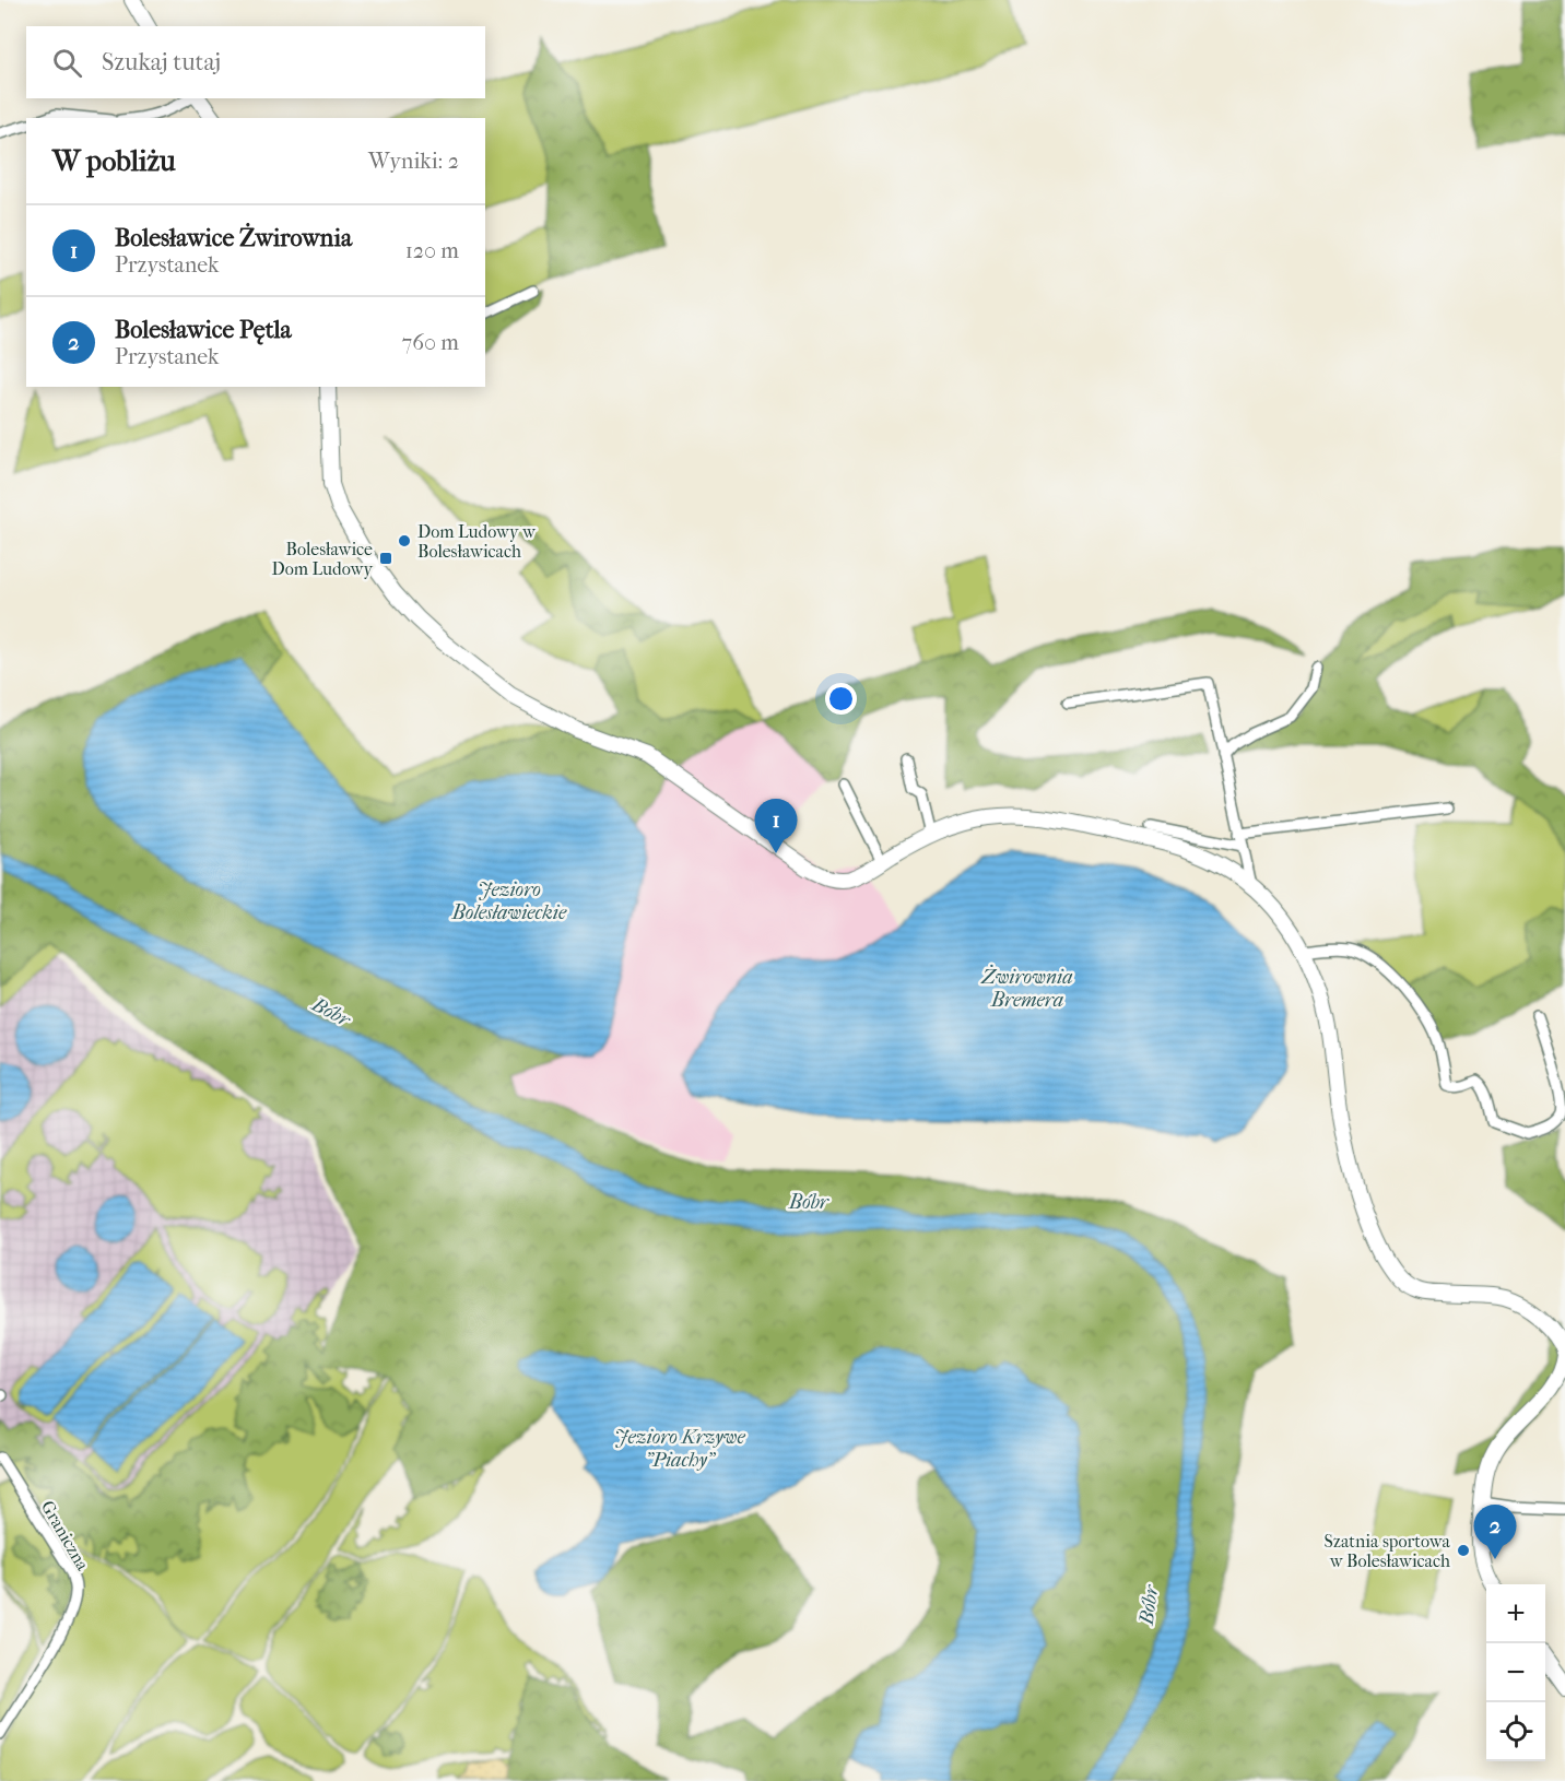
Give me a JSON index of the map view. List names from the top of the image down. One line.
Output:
{"streets":{"street":["Graniczna"]},"water":["Jezioro Bolesławieckie","Żwirownia Bremera","Bóbr","Jezioro Krzywe \"Piachy\""],"places":{"other":["Dom Ludowy w Bolesławicach","Szatnia sportowa w Bolesławicach"],"transit":["Bolesławice Dom Ludowy"]},"page":{"search":"Szukaj tutaj","heading":["W pobliżu","Wyniki: 2"],"list":[{"mark":"1","name":"Bolesławice Żwirownia","note":"Przystanek","value":"120 m"},{"mark":"2","name":"Bolesławice Pętla","note":"Przystanek","value":"760 m"}],"pins":["1","2"],"map_buttons":["+","−"]}}
